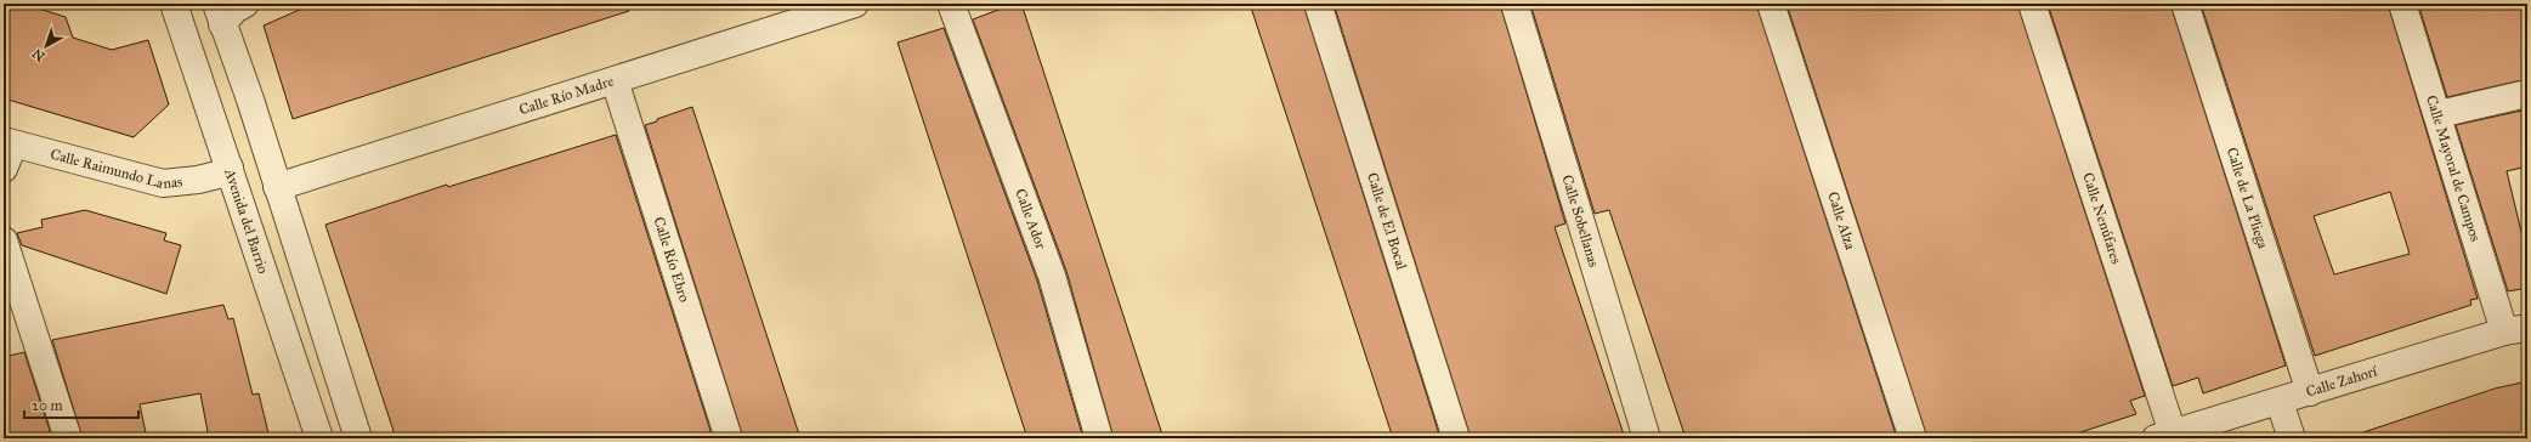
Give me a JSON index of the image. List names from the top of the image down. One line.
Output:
{"streets":{"street":["Calle Río Madre","Calle Raimundo Lanas","Calle Mayoral de Campos","Calle de La Pliega","Calle Ador","Calle Nenúfares","Avenida del Barrio","Calle de El Bocal","Calle Sobellanas","Calle Alza","Calle Río Ebro","Calle Zahorí"]},"crossings":[["Calle Río Madre","Avenida del Barrio"],["Calle Río Madre","Calle Río Ebro"],["Calle Raimundo Lanas","Avenida del Barrio"],["Calle Mayoral de Campos","Calle Zahorí"],["Calle de La Pliega","Calle Zahorí"],["Calle Nenúfares","Calle Zahorí"]],"scale_bar":"20 m","north":"bottom left"}
